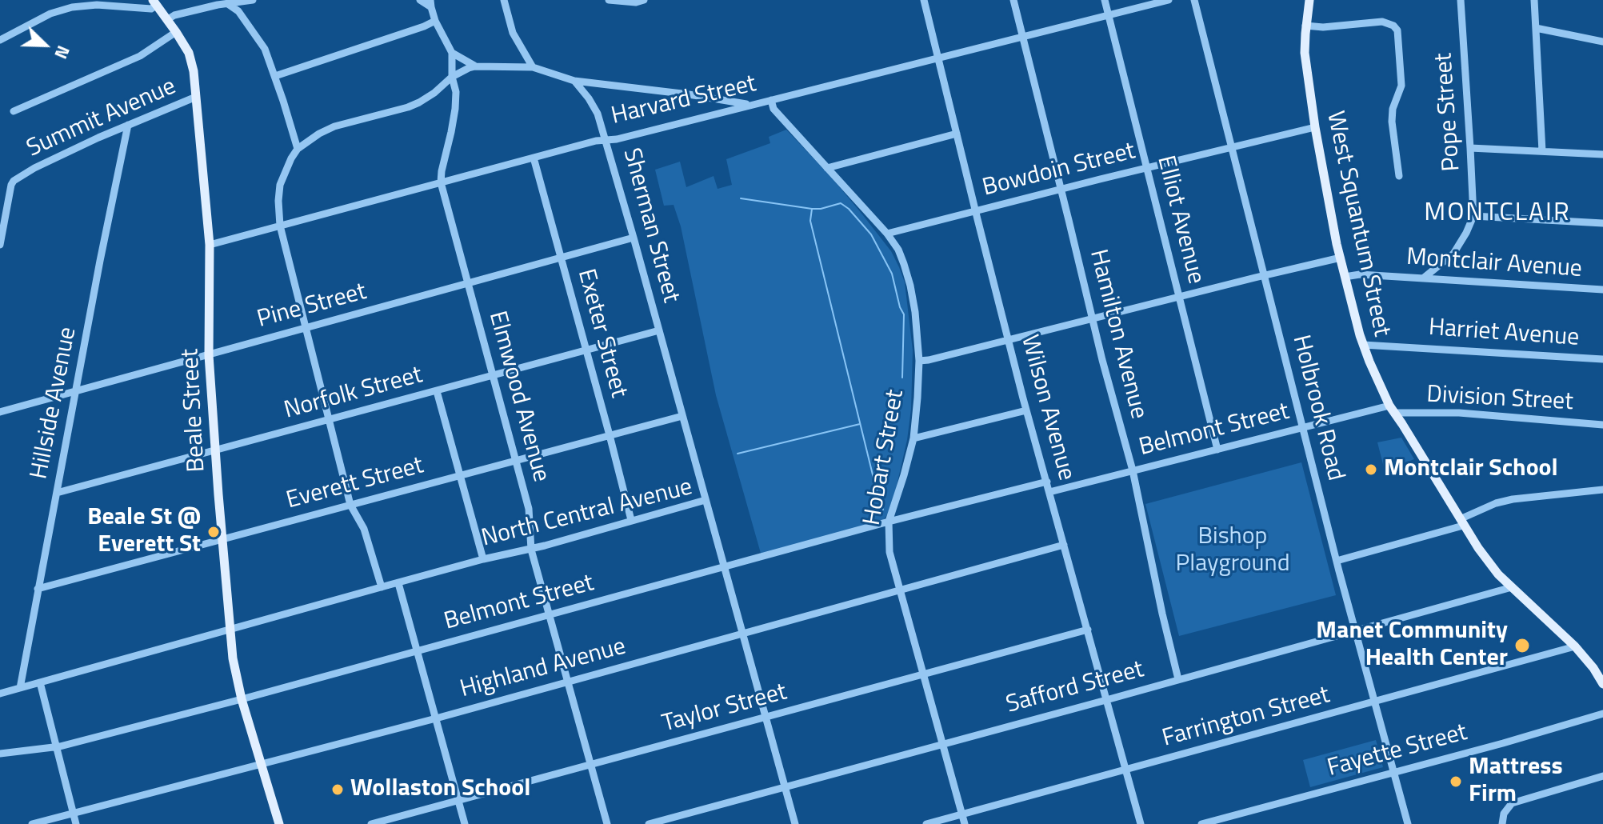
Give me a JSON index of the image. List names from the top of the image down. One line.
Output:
{"streets":{"main road":["West Squantum Street","Beale Street"],"street":["Harvard Street","Pope Street","Summit Avenue","Bowdoin Street","Elliot Avenue","Sherman Street","Montclair Avenue","Pine Street","Exeter Street","Harriet Avenue","Hamilton Avenue","Norfolk Street","Elmwood Avenue","Division Street","Hillside Avenue","Wilson Avenue","Holbrook Road","Belmont Street","Hobart Street","Everett Street","North Central Avenue","Highland Avenue","Safford Street","Taylor Street","Farrington Street","Fayette Street"]},"crossings":[["Harvard Street","Elliot Avenue"],["Harvard Street","Sherman Street"],["Harvard Street","Exeter Street"],["Harvard Street","Hamilton Avenue"],["Harvard Street","Elmwood Avenue"],["Harvard Street","Wilson Avenue"],["Harvard Street","Beale Street"],["Harvard Street","Hobart Street"],["Pope Street","Montclair Avenue"],["Summit Avenue","Hillside Avenue"],["Summit Avenue","Beale Street"],["Bowdoin Street","Elliot Avenue"],["Bowdoin Street","West Squantum Street"],["Bowdoin Street","Hamilton Avenue"],["Bowdoin Street","Wilson Avenue"],["Bowdoin Street","Holbrook Road"],["Bowdoin Street","Hobart Street"],["Elliot Avenue","Belmont Street"],["West Squantum Street","Montclair Avenue"],["West Squantum Street","Harriet Avenue"],["West Squantum Street","Division Street"],["West Squantum Street","Belmont Street"],["West Squantum Street","Safford Street"],["West Squantum Street","Farrington Street"],["Sherman Street","Pine Street"],["Sherman Street","Norfolk Street"],["Sherman Street","Everett Street"],["Sherman Street","North Central Avenue"],["Pine Street","Exeter Street"],["Pine Street","Elmwood Avenue"],["Pine Street","Hillside Avenue"],["Pine Street","Beale Street"],["Exeter Street","Norfolk Street"],["Exeter Street","Everett Street"],["Exeter Street","North Central Avenue"],["Hamilton Avenue","Belmont Street"],["Hamilton Avenue","Safford Street"],["Norfolk Street","Elmwood Avenue"],["Norfolk Street","Hillside Avenue"],["Norfolk Street","Beale Street"],["Elmwood Avenue","Belmont Street"],["Elmwood Avenue","Everett Street"],["Elmwood Avenue","North Central Avenue"],["Elmwood Avenue","Highland Avenue"],["Elmwood Avenue","Taylor Street"],["Division Street","Belmont Street"],["Hillside Avenue","Everett Street"],["Hillside Avenue","North Central Avenue"],["Wilson Avenue","Belmont Street"],["Wilson Avenue","Highland Avenue"],["Wilson Avenue","Safford Street"],["Wilson Avenue","Taylor Street"],["Wilson Avenue","Farrington Street"],["Holbrook Road","Belmont Street"],["Holbrook Road","Safford Street"],["Holbrook Road","Farrington Street"],["Holbrook Road","Fayette Street"],["Beale Street","Belmont Street"],["Beale Street","Everett Street"],["Beale Street","North Central Avenue"],["Beale Street","Highland Avenue"],["Belmont Street","Hobart Street"],["Belmont Street","North Central Avenue"],["Hobart Street","Highland Avenue"],["Hobart Street","Safford Street"],["Hobart Street","Taylor Street"],["Hobart Street","Farrington Street"],["North Central Avenue","Highland Avenue"],["North Central Avenue","Safford Street"],["North Central Avenue","Taylor Street"]],"districts":["MONTCLAIR"],"parks":["Bishop Playground"],"places":["Montclair School","Beale St @ Everett St","Manet Community Health Center","Mattress Firm","Wollaston School"],"north":"bottom right"}
